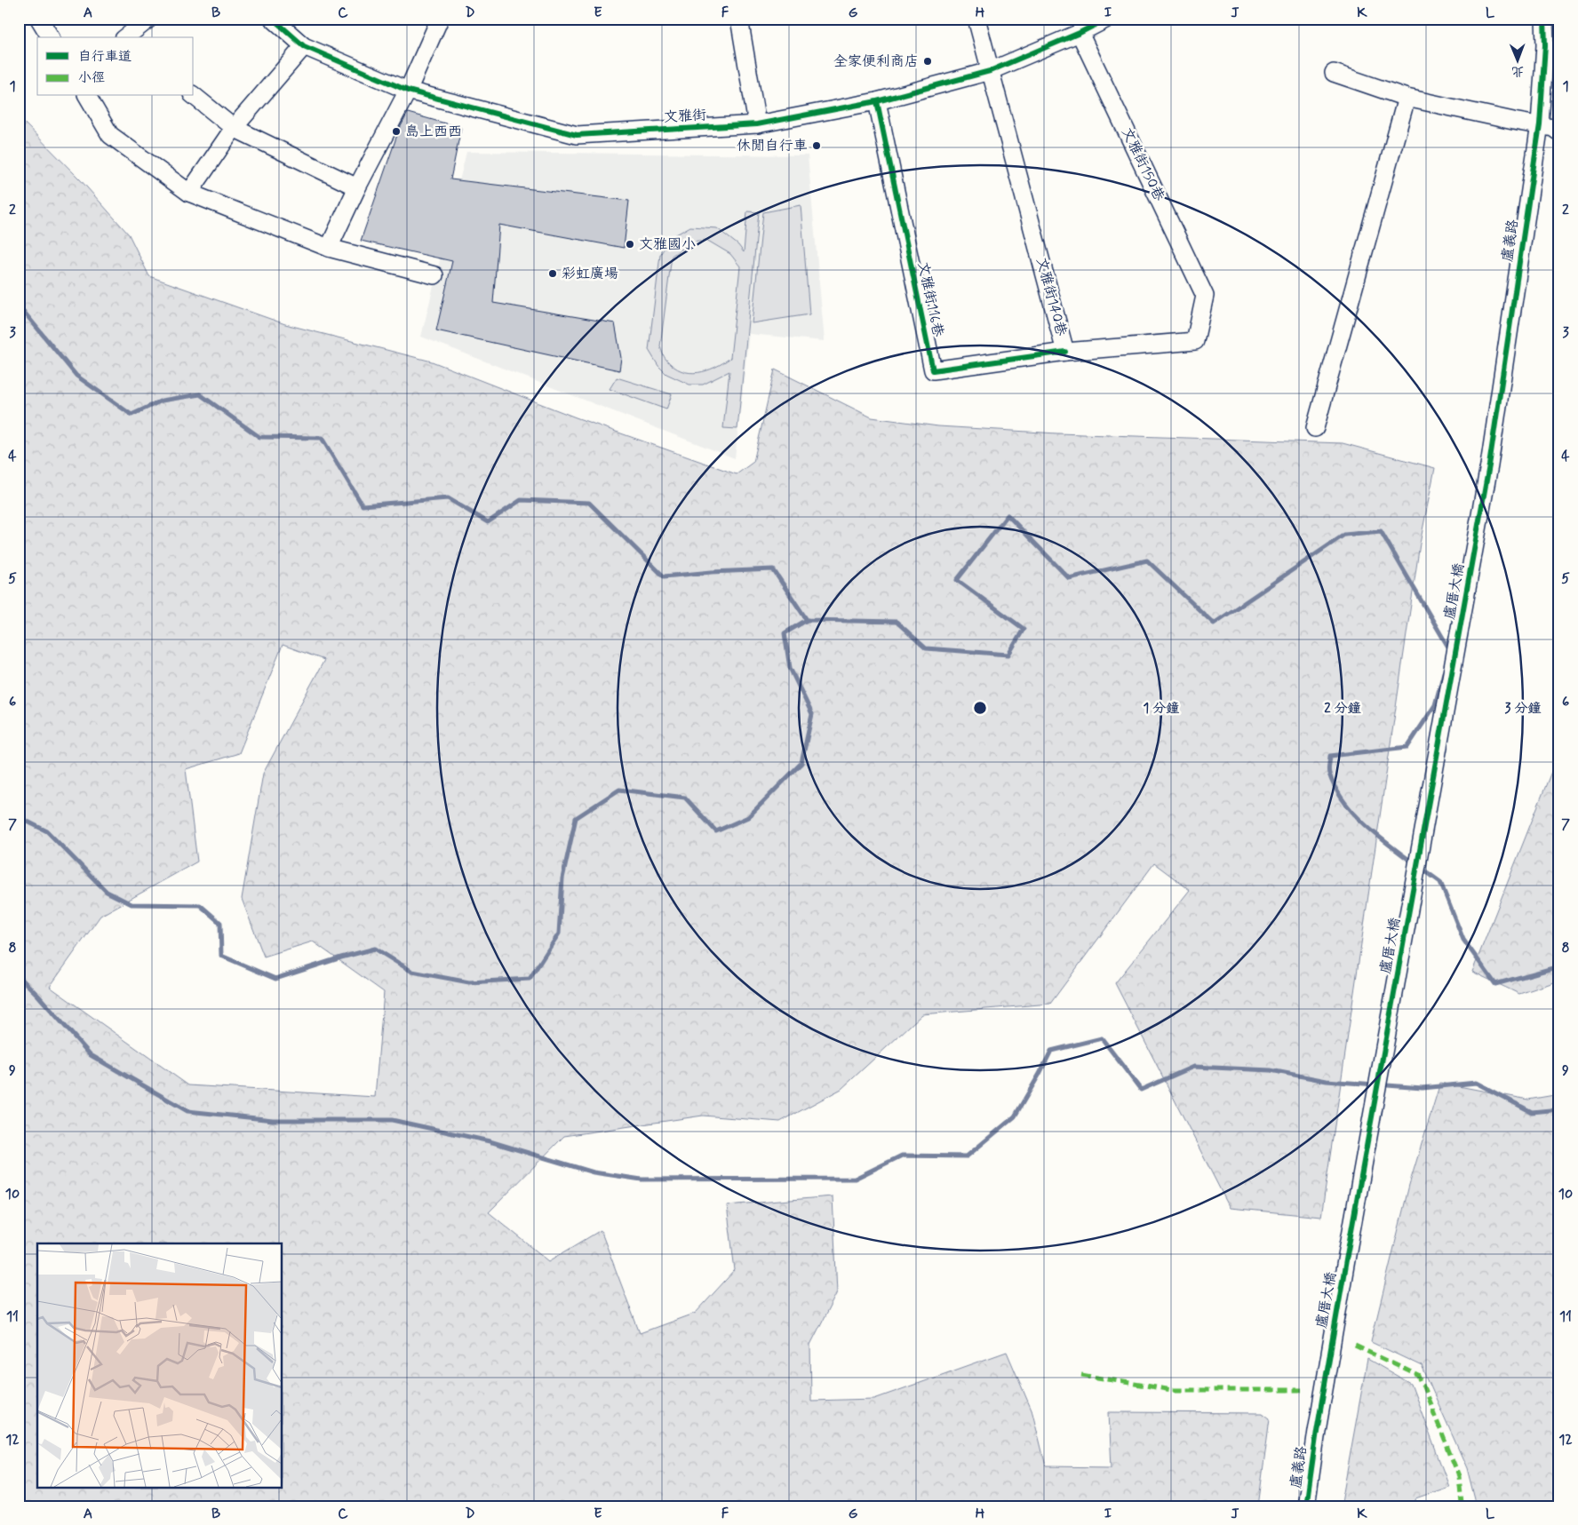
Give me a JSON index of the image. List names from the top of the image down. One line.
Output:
{"streets":{"street":["文雅街","文雅街150巷","盧義路","文雅街140巷","文雅街116巷","盧厝大橋"]},"crossings":[["文雅街","文雅街150巷"],["文雅街","文雅街140巷"],["文雅街","文雅街116巷"],["文雅街150巷","文雅街140巷"],["盧義路","盧厝大橋"],["文雅街140巷","文雅街116巷"]],"places":["全家便利商店","島上西西","休閒自行車","文雅國小","彩虹廣場"],"legend":["自行車道","小徑"],"north":"bottom","grid":{"columns":["A","B","C","D","E","F","G","H","I","J","K","L"],"rows":["1","2","3","4","5","6","7","8","9","10","11","12"]},"rings":["1 分鐘","2 分鐘","3 分鐘"]}
